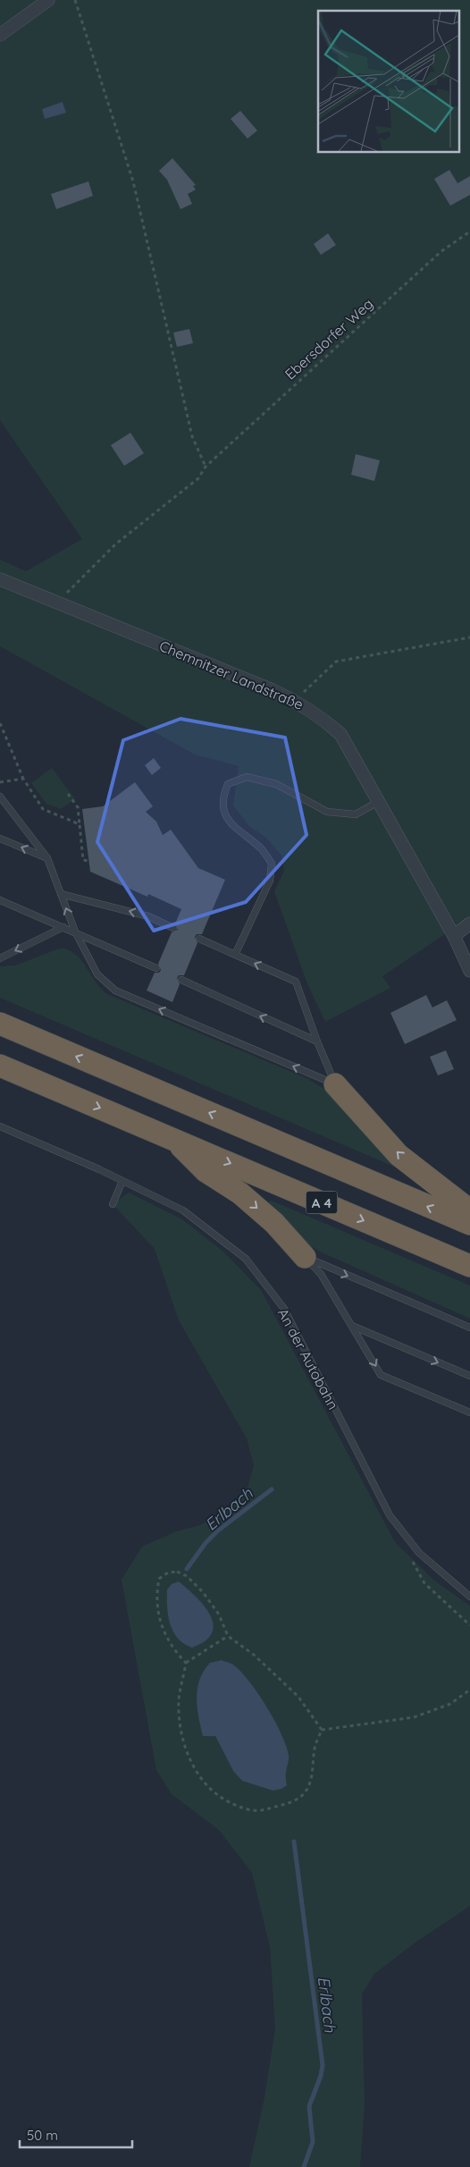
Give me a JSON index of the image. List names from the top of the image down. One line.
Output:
{"streets":{"highway":["A 4"],"street":["Chemnitzer Landstraße"],"lane":["An der Autobahn"],"path":["Ebersdorfer Weg"]},"crossings":[["Ebersdorfer Weg","Chemnitzer Landstraße"]],"water":["Erlbach"],"scale_bar":"50 m"}
